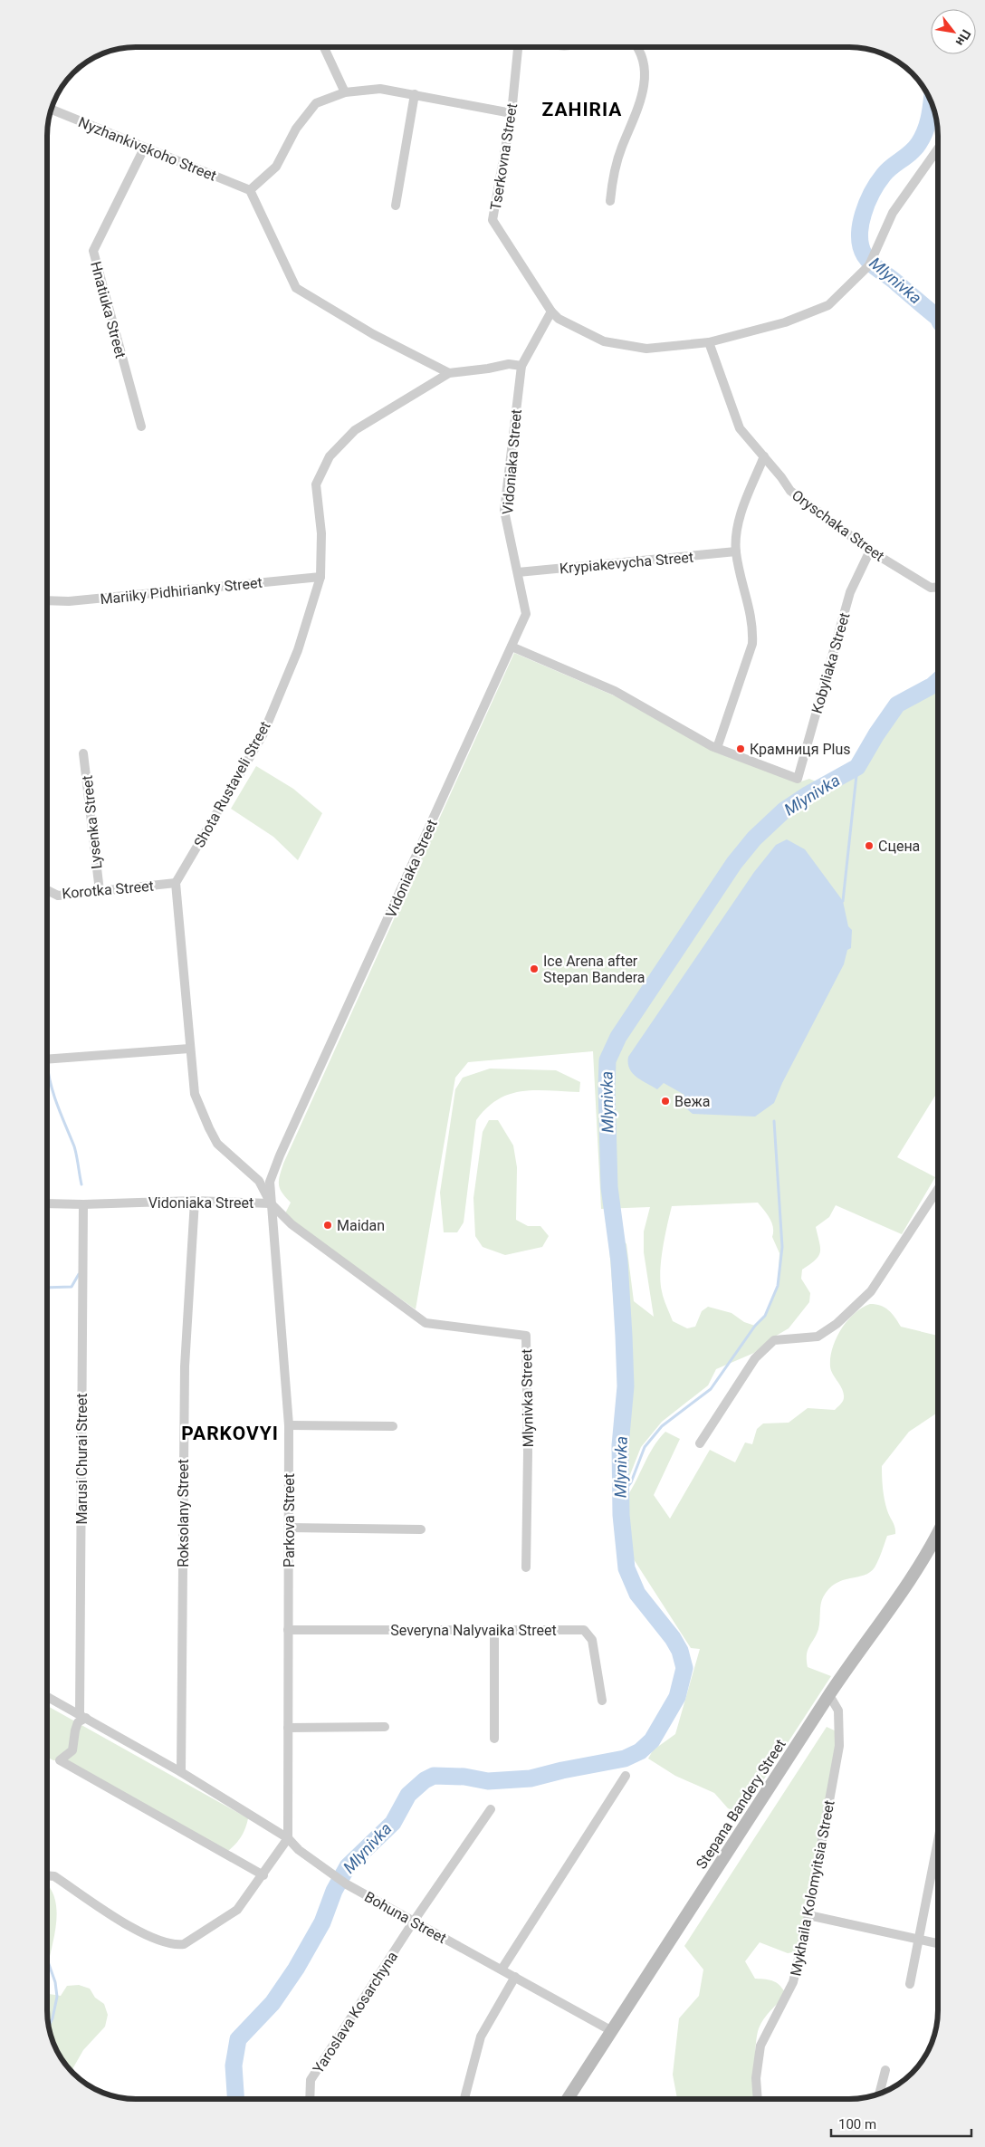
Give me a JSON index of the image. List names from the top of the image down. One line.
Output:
{"streets":{"main road":["Stepana Bandery Street"],"street":["Nyzhankivskoho Street","Tserkovna Street","Hnatiuka Street","Vidoniaka Street","Oryschaka Street","Krypiakevycha Street","Mariiky Pidhirianky Street","Kobyliaka Street","Shota Rustaveli Street","Lysenka Street","Korotka Street","Mlynivka Street","Marusi Churai Street","Roksolany Street","Parkova Street","Severyna Nalyvaika Street","Mykhaila Kolomyitsia Street","Bohuna Street","Yaroslava Kosarchyna"]},"crossings":[["Nyzhankivskoho Street","Hnatiuka Street"],["Tserkovna Street","Vidoniaka Street"],["Vidoniaka Street","Krypiakevycha Street"],["Vidoniaka Street","Shota Rustaveli Street"],["Vidoniaka Street","Mlynivka Street"],["Vidoniaka Street","Marusi Churai Street"],["Vidoniaka Street","Roksolany Street"],["Vidoniaka Street","Parkova Street"],["Oryschaka Street","Kobyliaka Street"],["Mariiky Pidhirianky Street","Shota Rustaveli Street"],["Shota Rustaveli Street","Korotka Street"],["Lysenka Street","Korotka Street"],["Mlynivka Street","Parkova Street"],["Marusi Churai Street","Bohuna Street"],["Roksolany Street","Bohuna Street"],["Parkova Street","Severyna Nalyvaika Street"],["Parkova Street","Bohuna Street"],["Stepana Bandery Street","Mykhaila Kolomyitsia Street"],["Stepana Bandery Street","Bohuna Street"],["Bohuna Street","Yaroslava Kosarchyna"]],"districts":["ZAHIRIA","PARKOVYI"],"water":["Mlynivka"],"places":["Крамниця Plus","Сцена","Ice Arena after Stepan Bandera","Вежа","Maidan"],"scale_bar":"100 m","north":"bottom right"}
